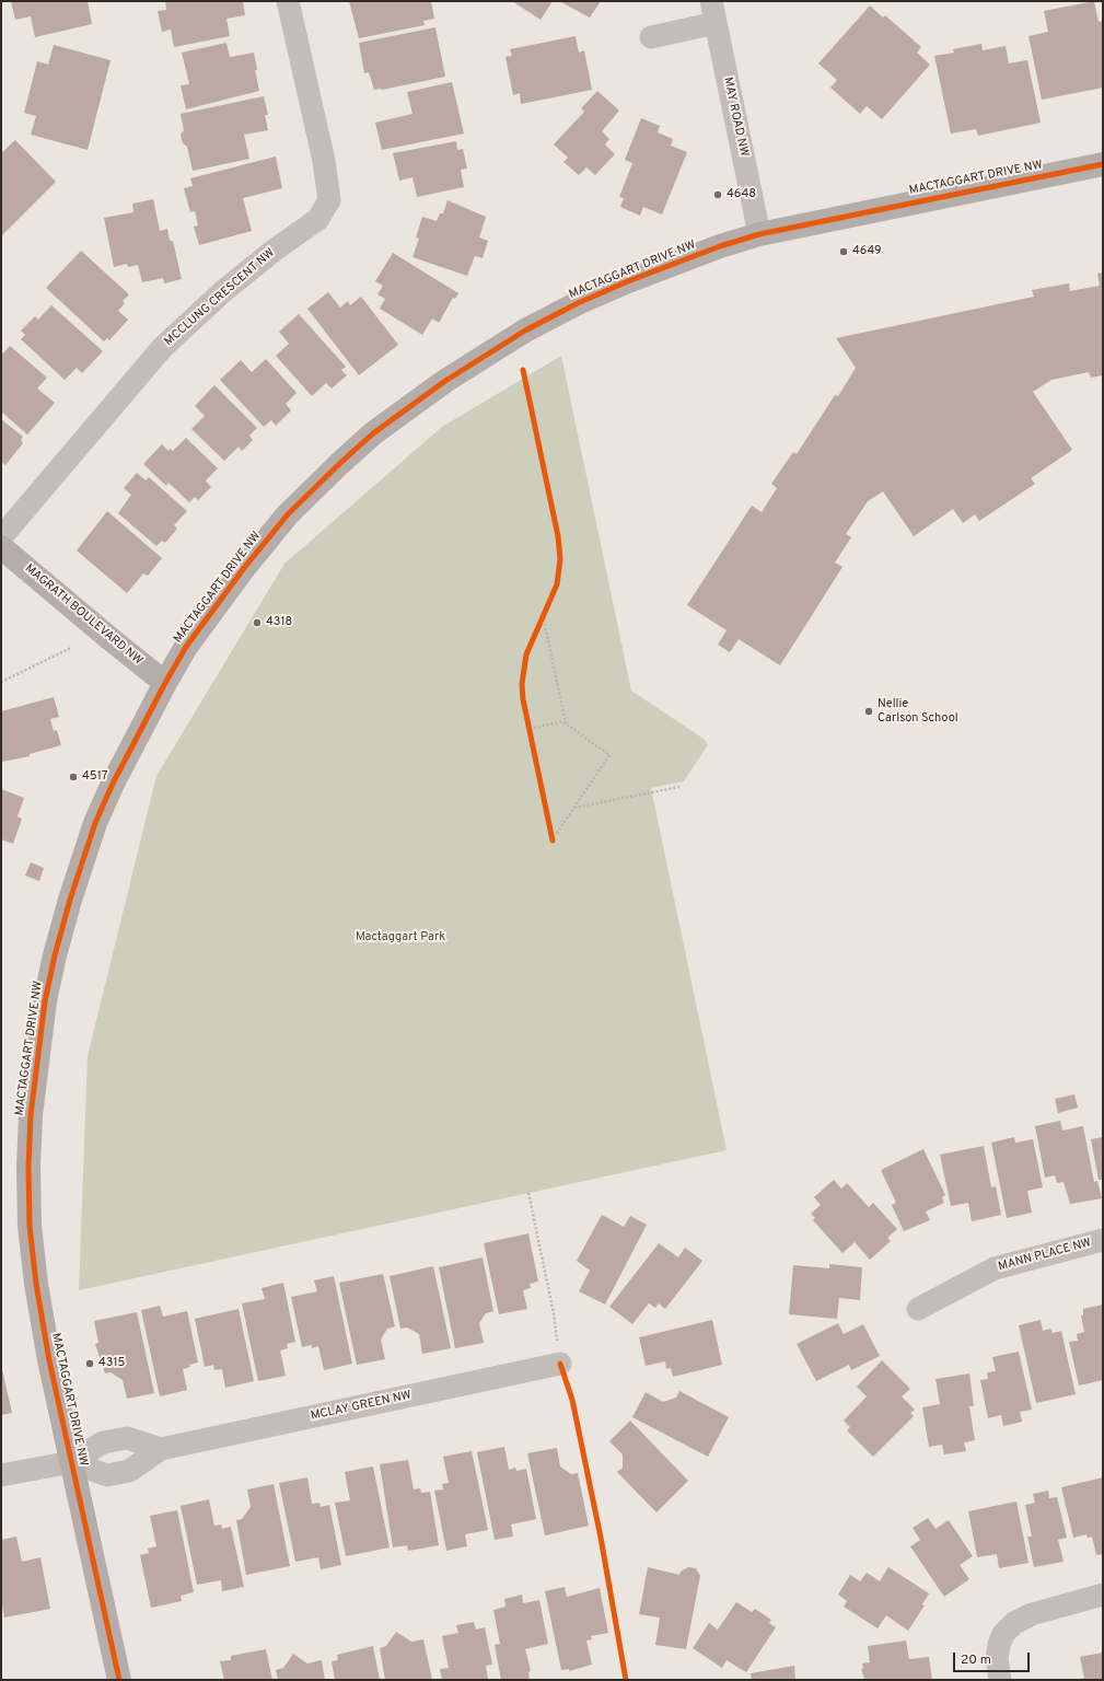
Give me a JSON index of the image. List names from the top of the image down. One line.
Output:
{"streets":{"street":["MAY ROAD NW","MACTAGGART DRIVE NW","MCCLUNG CRESCENT NW","MAGRATH BOULEVARD NW","MANN PLACE NW","MCLAY GREEN NW"]},"crossings":[["MAY ROAD NW","MACTAGGART DRIVE NW"],["MACTAGGART DRIVE NW","MAGRATH BOULEVARD NW"],["MACTAGGART DRIVE NW","MCLAY GREEN NW"]],"parks":["Mactaggart Park"],"places":["4648","4649","4318","Nellie Carlson School","4517","4315"],"scale_bar":"20 m"}
